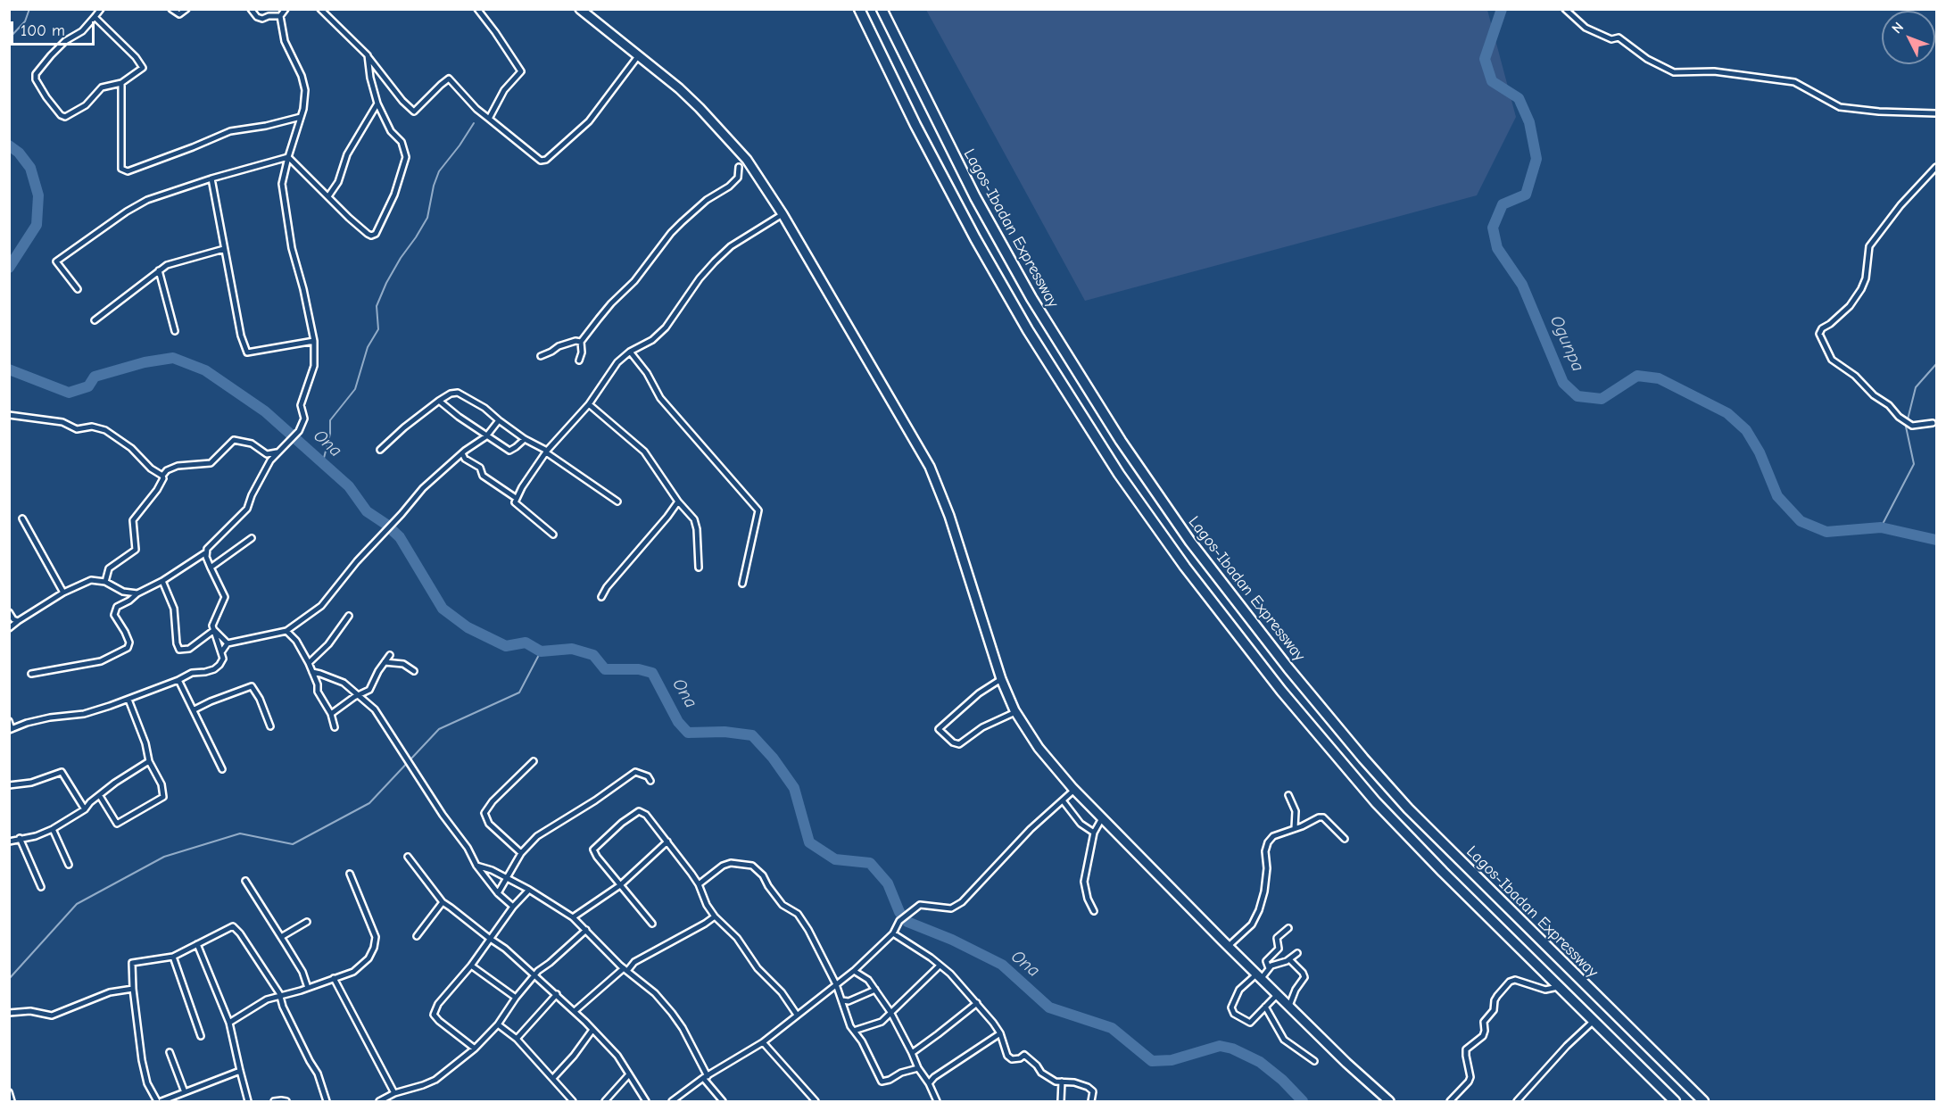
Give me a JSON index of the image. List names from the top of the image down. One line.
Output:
{"streets":{"highway":["Lagos-Ibadan Expressway"]},"water":["Ogunpa","Ona"],"scale_bar":"100 m","north":"top left"}
